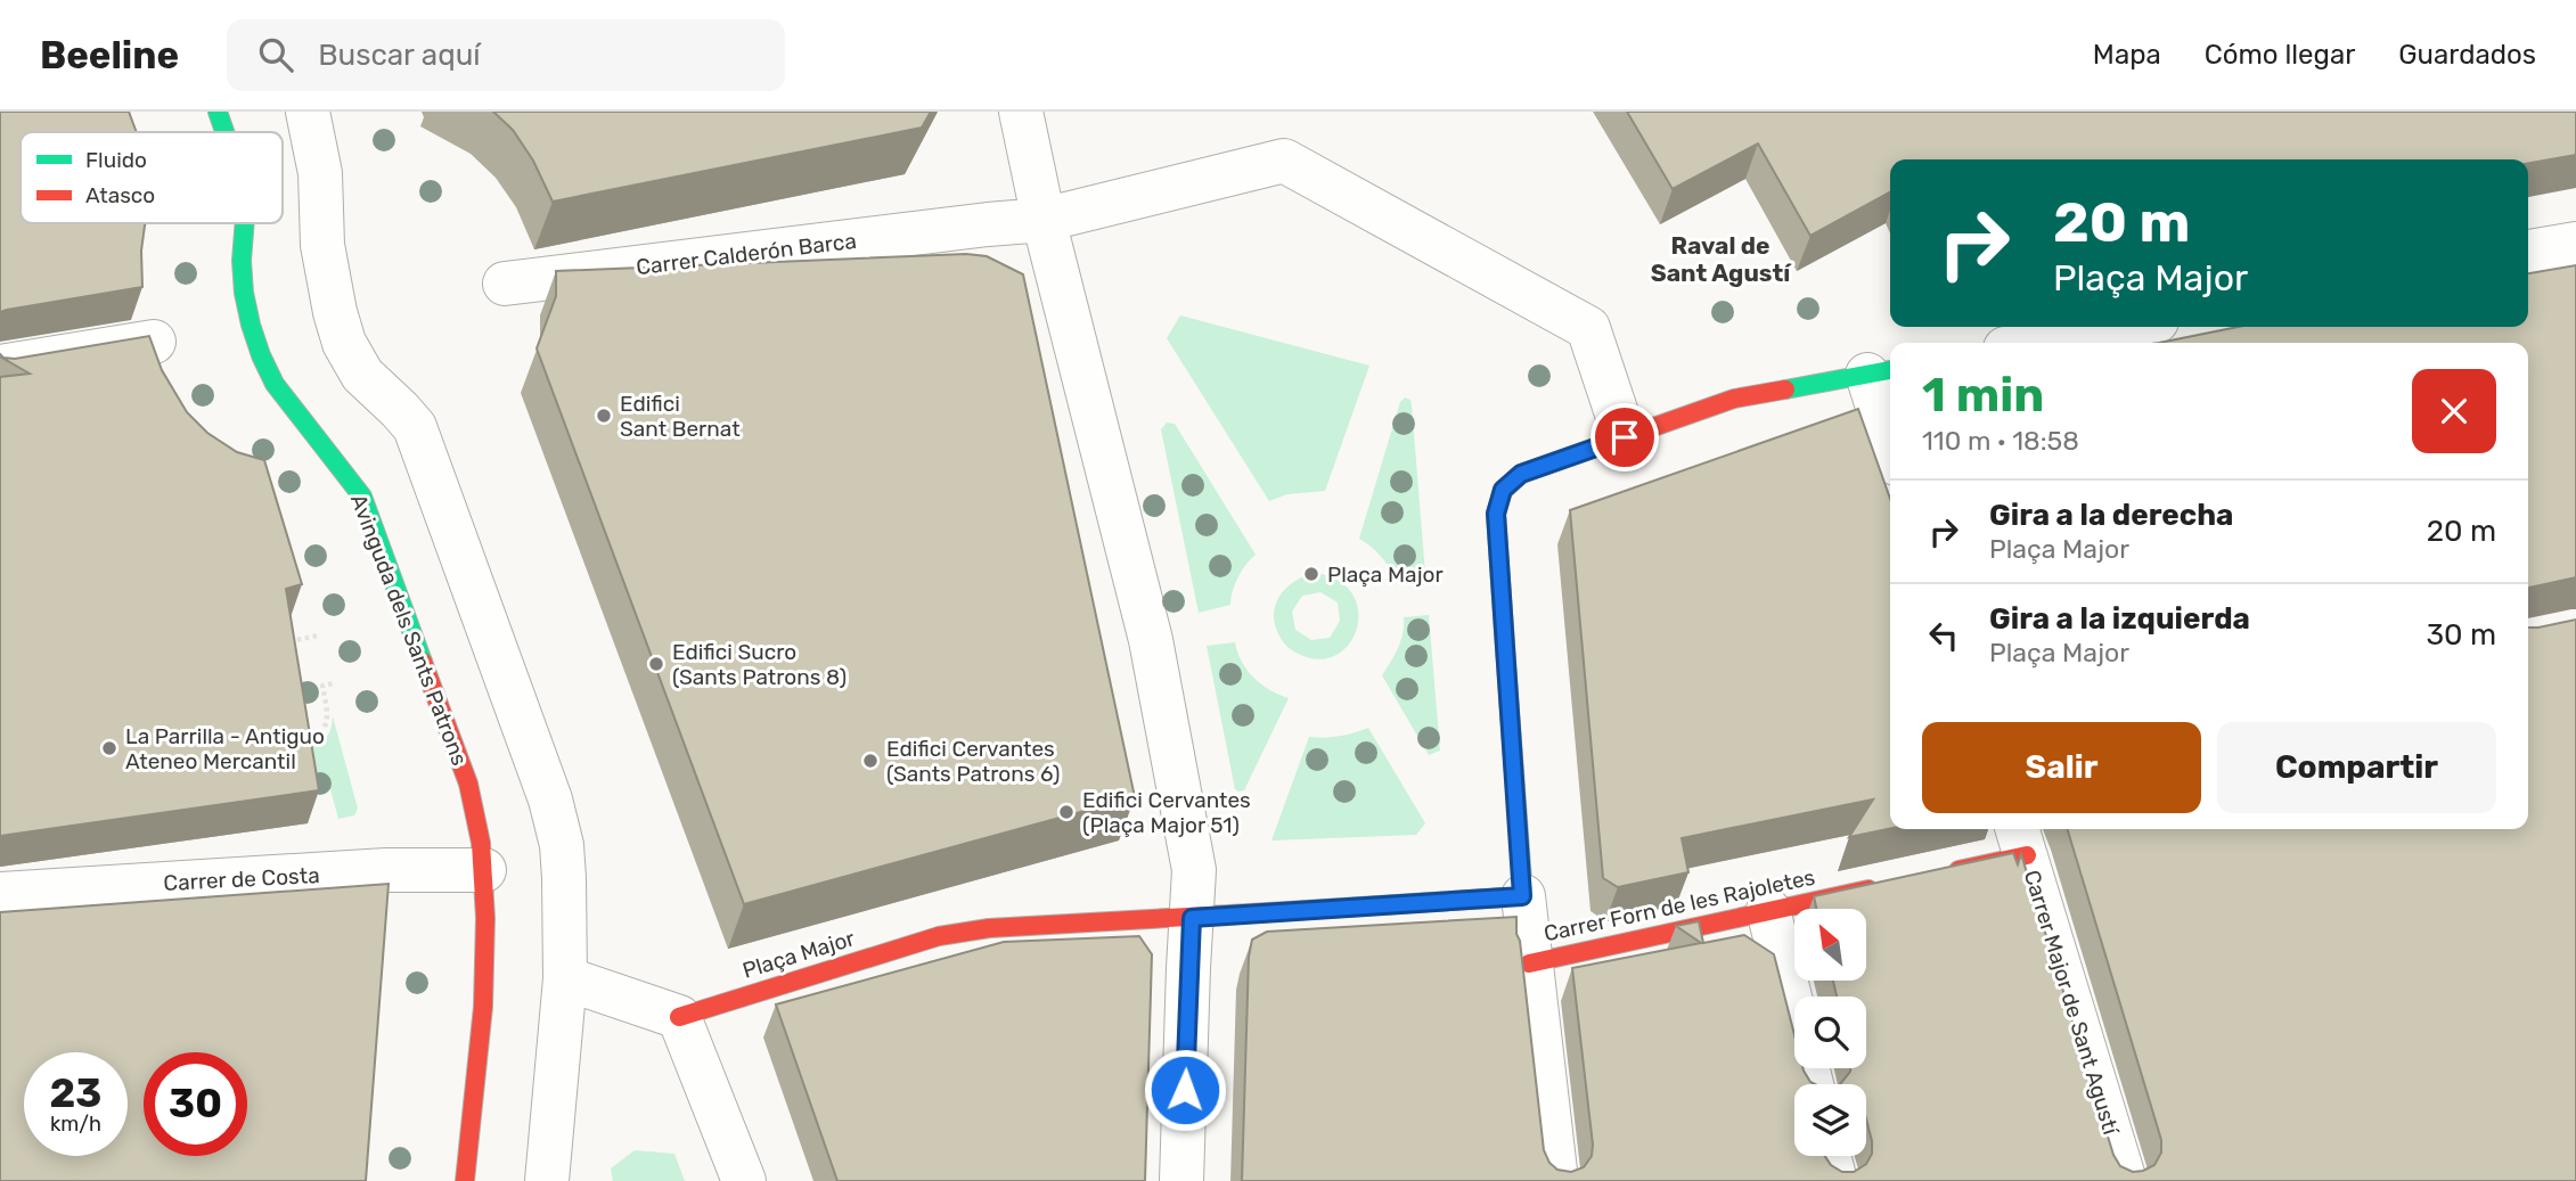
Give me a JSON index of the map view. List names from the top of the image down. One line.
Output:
{"streets":{"street":["Carrer Calderón Barca","Avinguda dels Sants Patrons","Carrer de Costa","Carrer Forn de les Rajoletes","Plaça Major","Carrer Major de Sant Agustí"]},"crossings":[["Avinguda dels Sants Patrons","Carrer de Costa"]],"districts":["Raval de Sant Agustí"],"places":["Edifici Sant Bernat","Plaça Major","Edifici Sucro (Sants Patrons 8)","La Parrilla - Antiguo Ateneo Mercantil","Edifici Cervantes (Sants Patrons 6)","Edifici Cervantes (Plaça Major 51)"],"legend":["Fluido","Atasco"],"north":"top left","page":{"header":"Beeline","search":"Buscar aquí","nav":["Mapa","Cómo llegar","Guardados"],"turn":["20 m","Plaça Major"],"heading":["1 min","110 m · 18:58"],"list":[{"name":"Gira a la derecha","note":"Plaça Major","value":"20 m"},{"name":"Gira a la izquierda","note":"Plaça Major","value":"30 m"}],"buttons":["Salir","Compartir"],"speed":"23 km/h","limit":"30"}}
